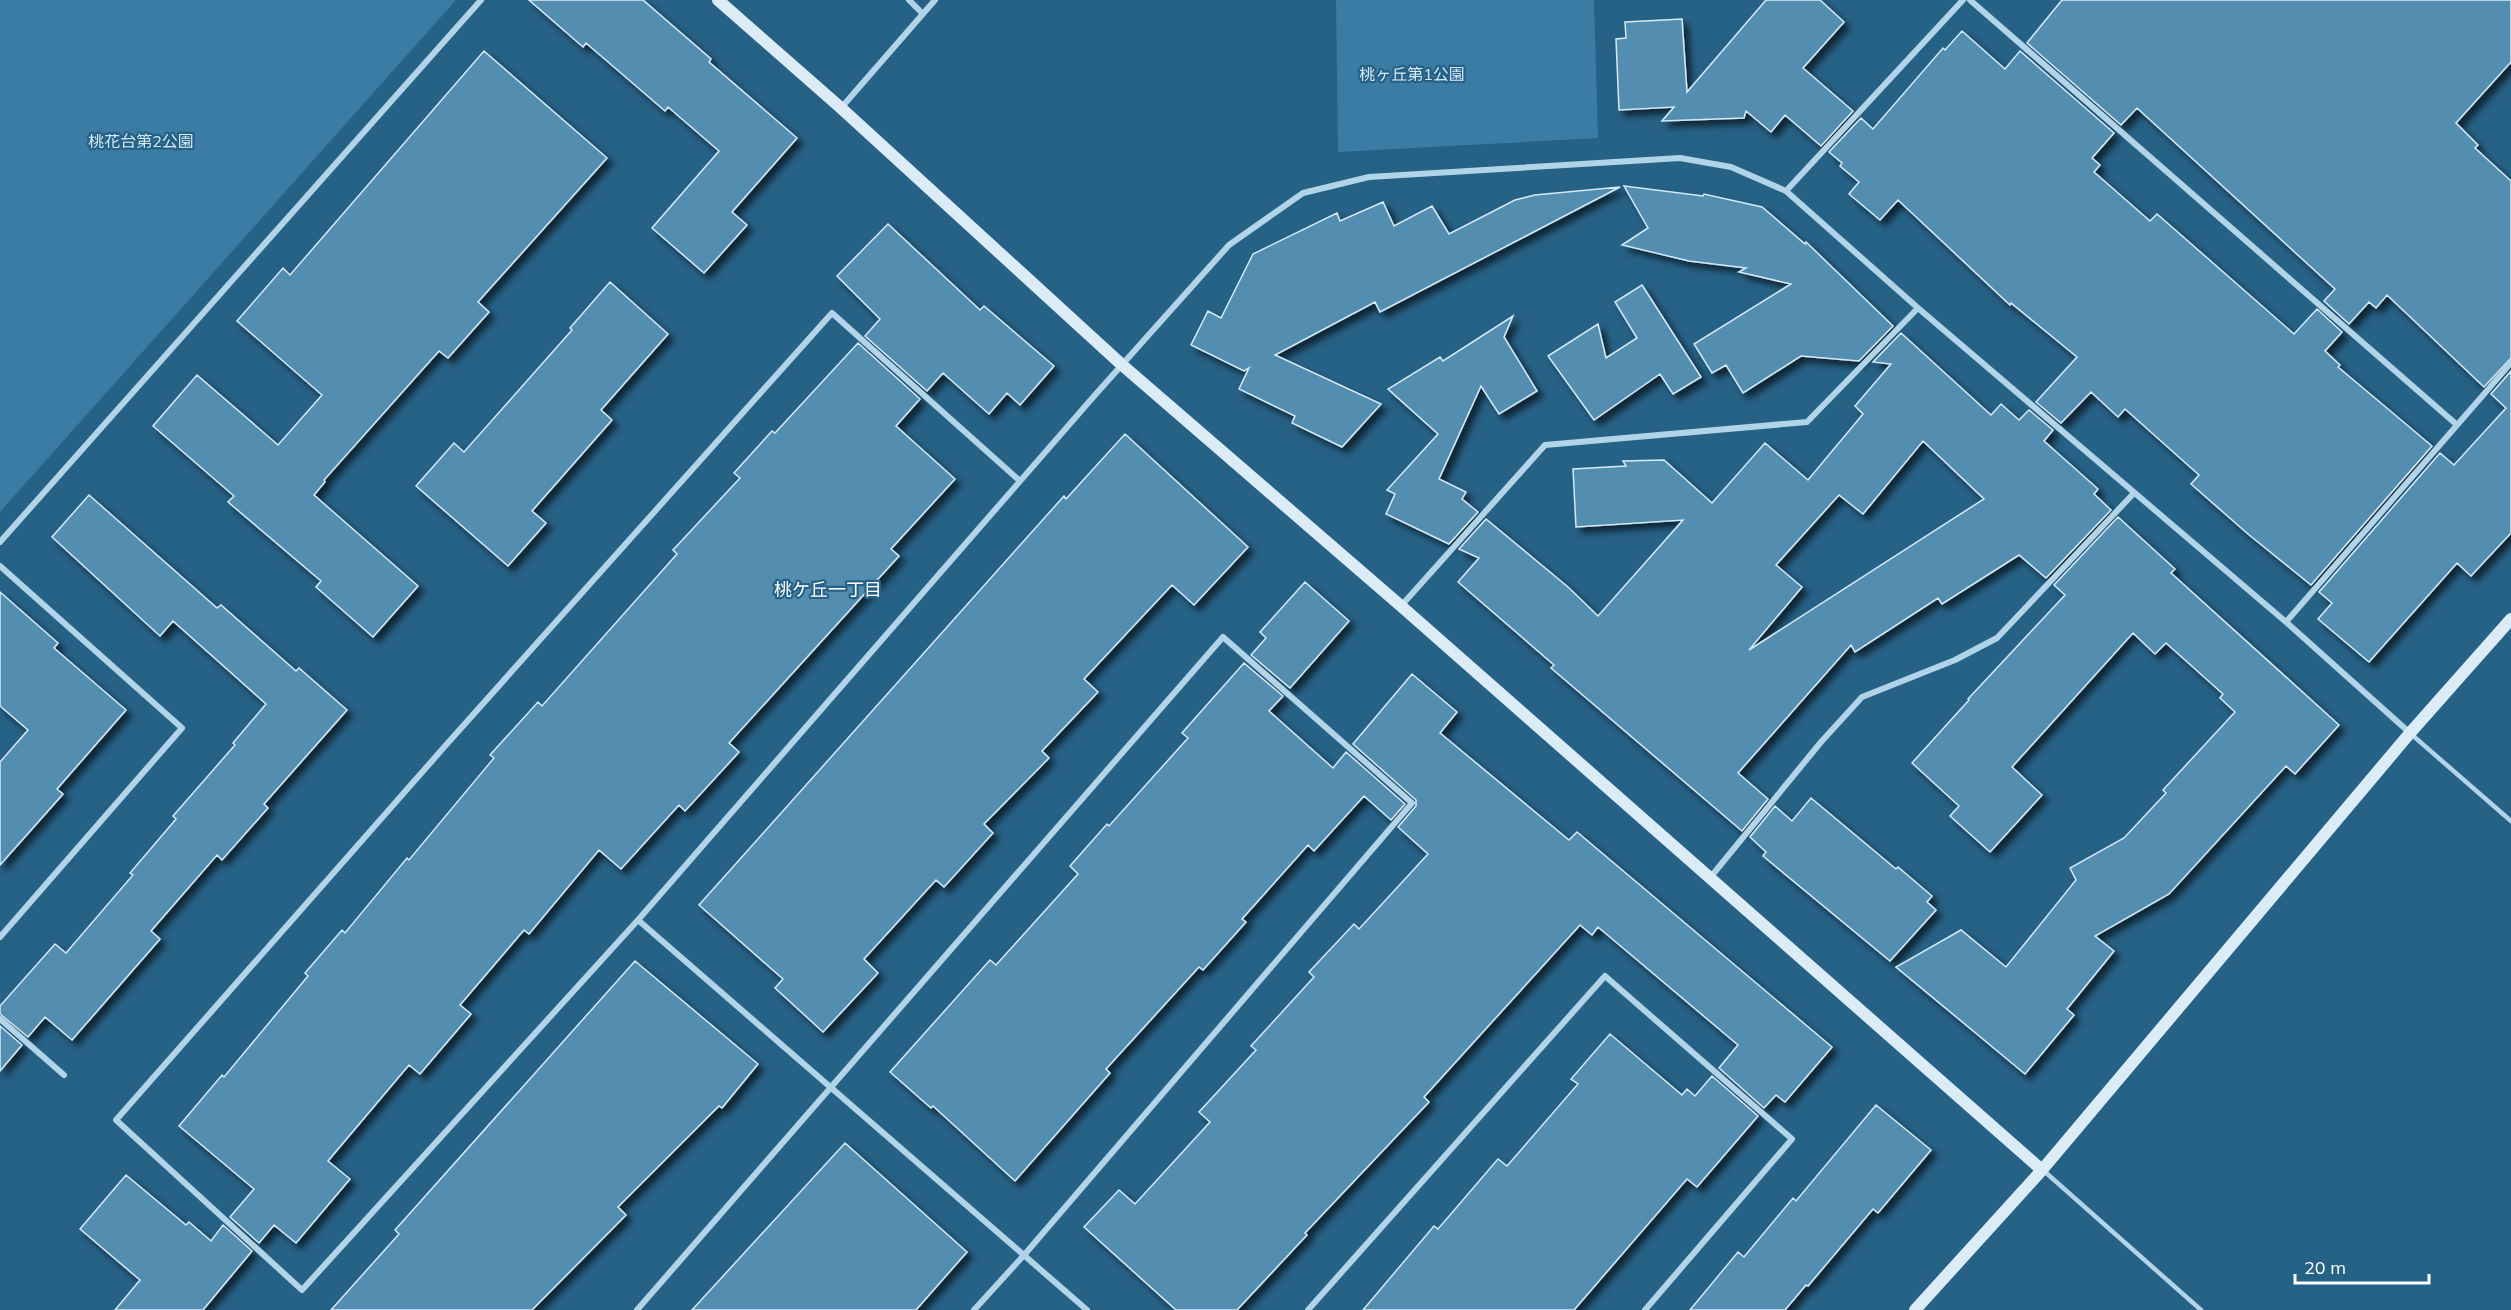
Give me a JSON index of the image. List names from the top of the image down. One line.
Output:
{"districts":["桃ケ丘一丁目"],"parks":["桃ヶ丘第1公園","桃花台第2公園"],"scale_bar":"20 m"}
